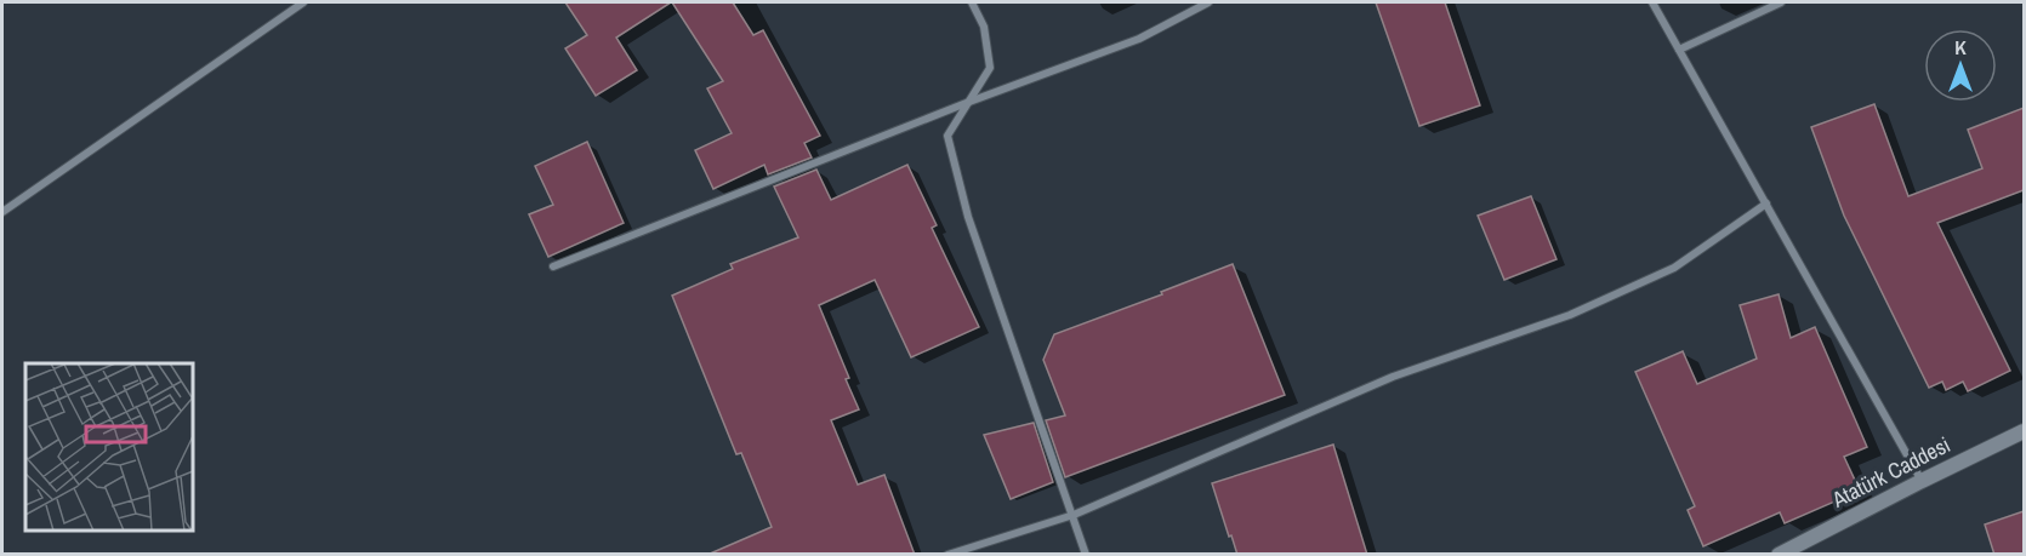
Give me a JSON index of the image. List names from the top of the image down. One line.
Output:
{"streets":{"main road":["Atatürk Caddesi"]},"north":"top"}
